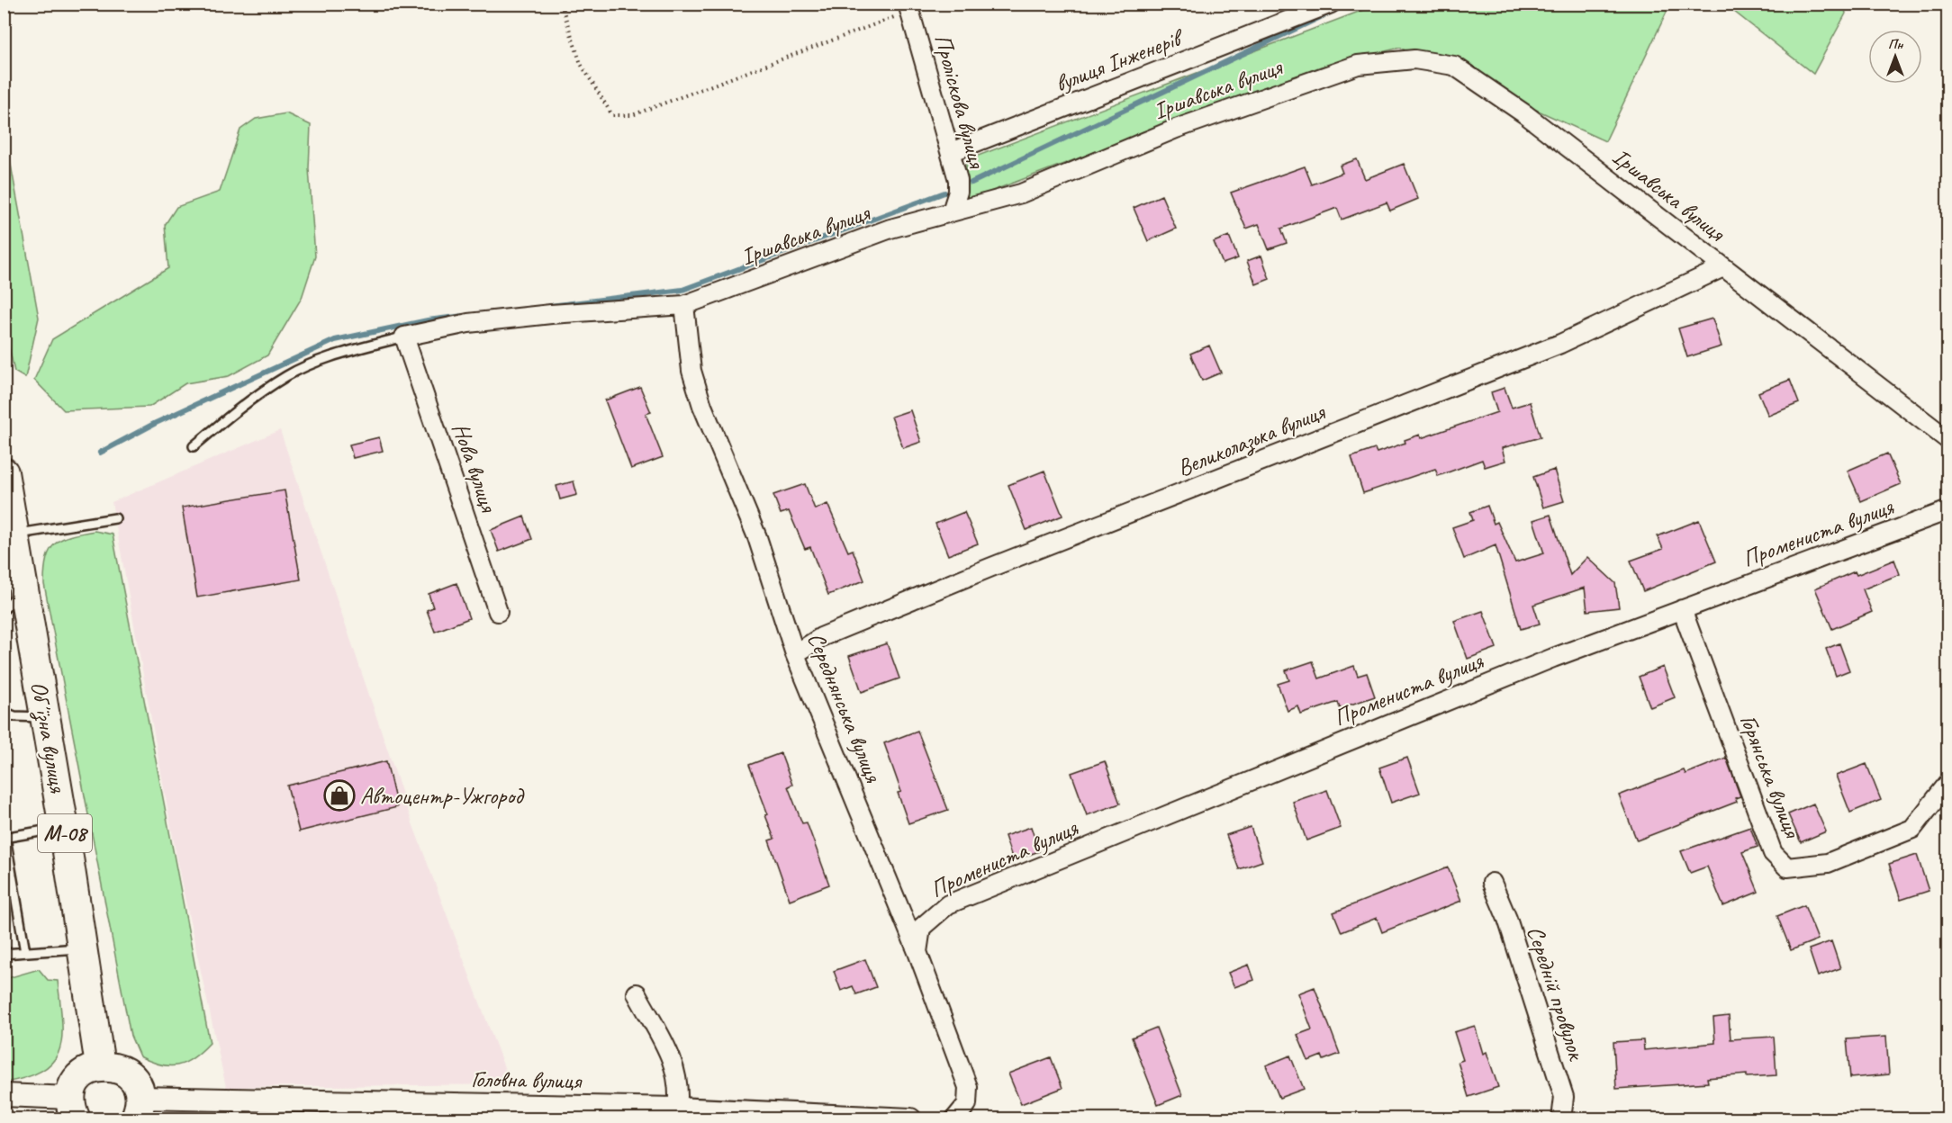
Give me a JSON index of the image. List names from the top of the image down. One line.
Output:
{"streets":{"highway":["Обʼїзна вулиця","М-08"],"street":["вулиця Інженерів","Іршавська вулиця","Проліскова вулиця","Великолазька вулиця","Нова вулиця","Промениста вулиця","Середнянська вулиця","Горянська вулиця","Середній провулок","Головна вулиця"]},"crossings":[["вулиця Інженерів","Проліскова вулиця"],["Іршавська вулиця","Проліскова вулиця"],["Іршавська вулиця","Великолазька вулиця"],["Іршавська вулиця","Нова вулиця"],["Іршавська вулиця","Середнянська вулиця"],["Великолазька вулиця","Середнянська вулиця"],["Промениста вулиця","Середнянська вулиця"],["Промениста вулиця","Горянська вулиця"]],"places":{"shop":["Автоцентр-Ужгород"]},"north":"top"}
